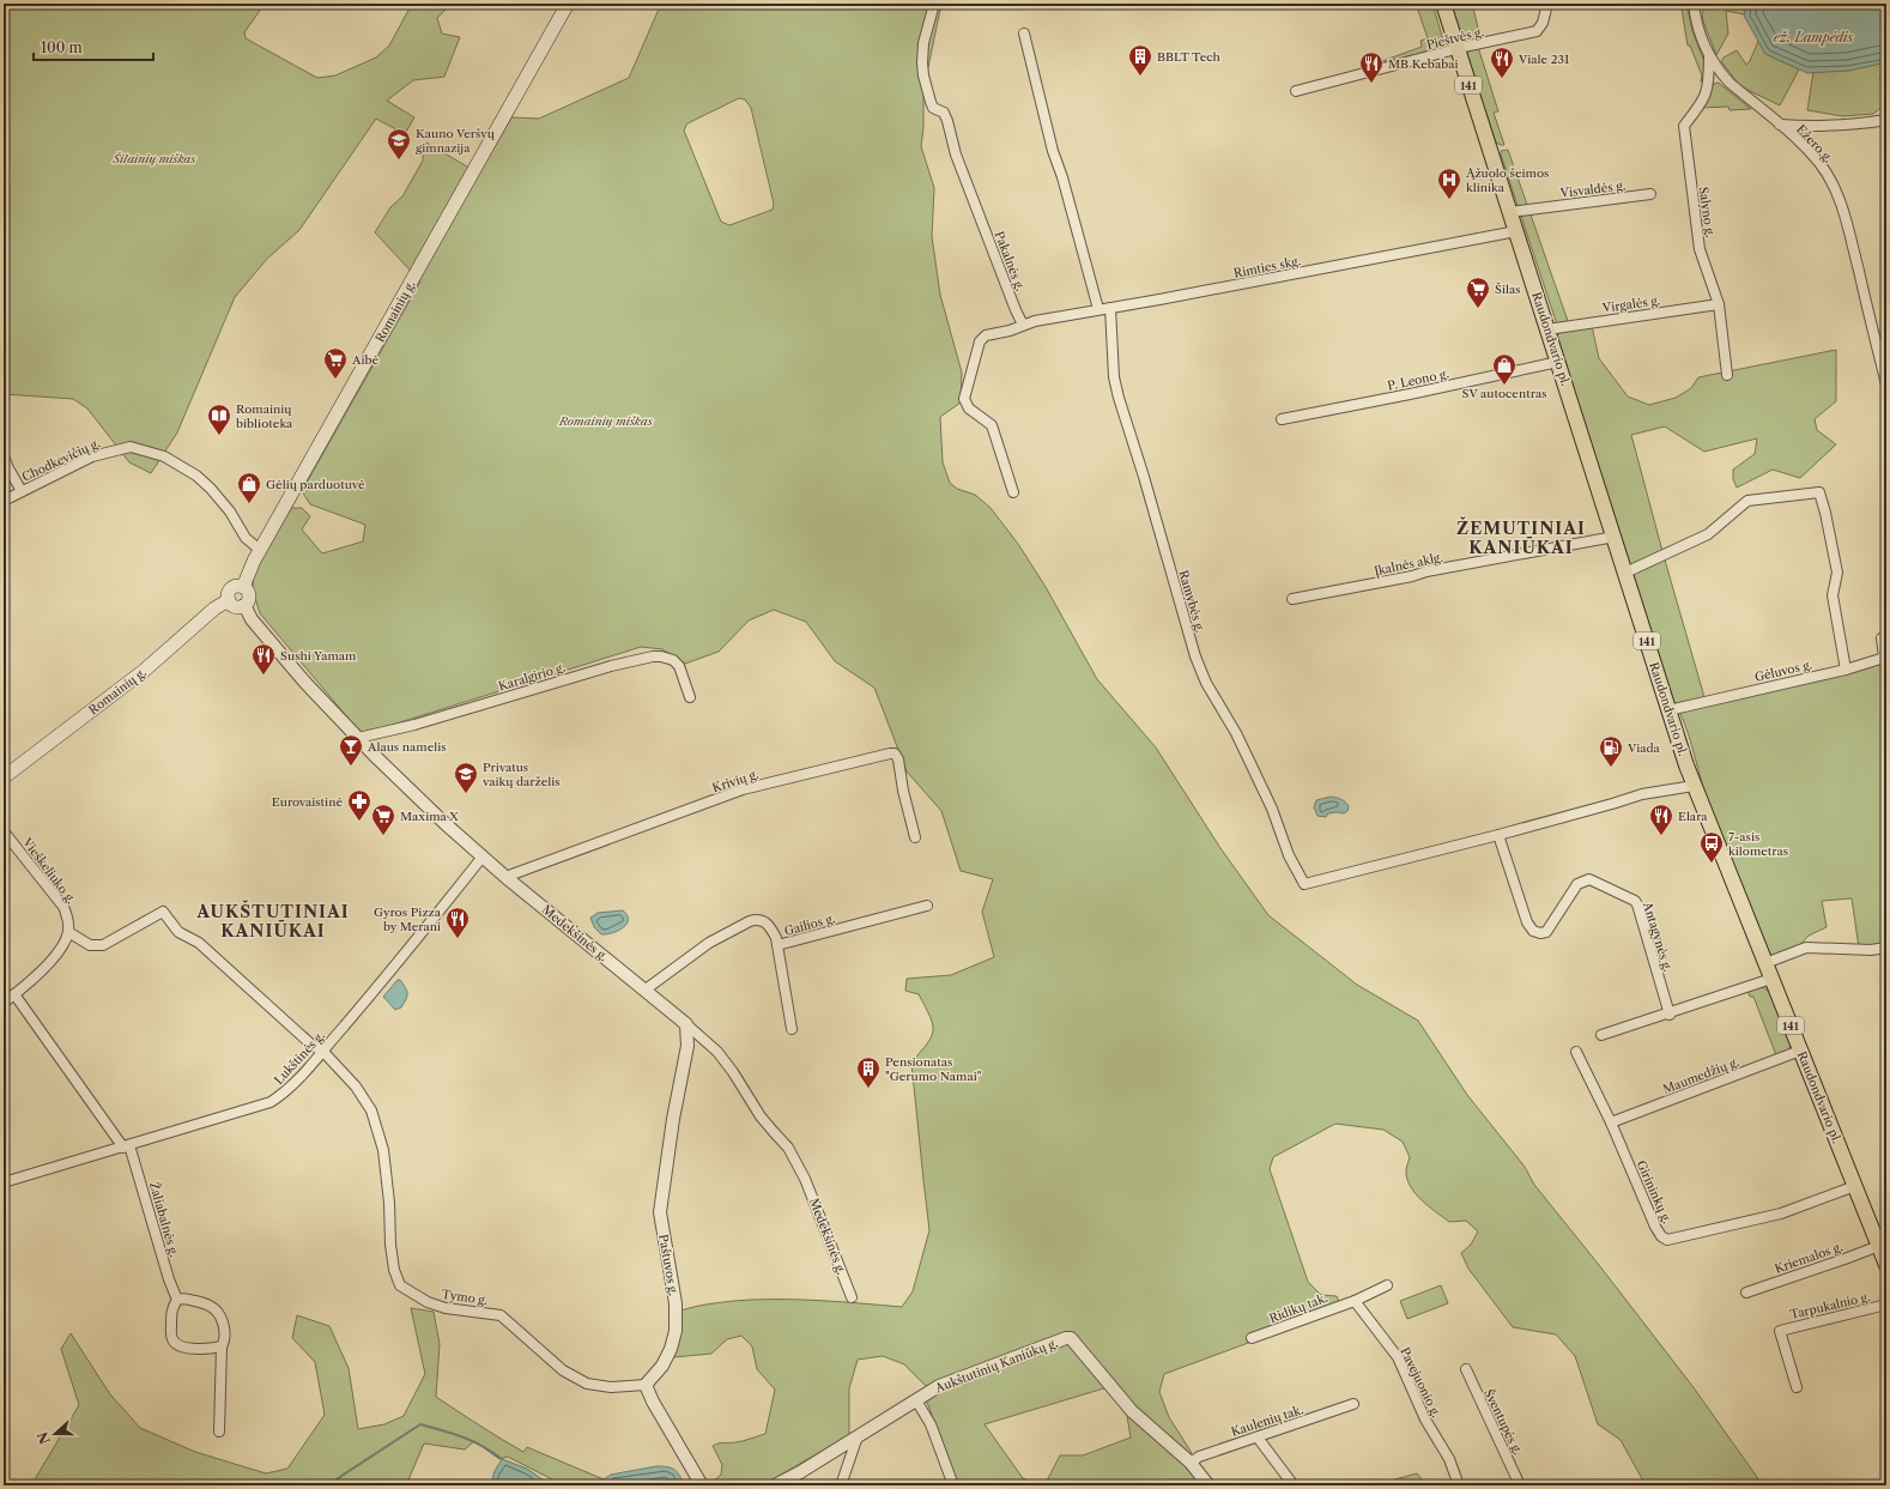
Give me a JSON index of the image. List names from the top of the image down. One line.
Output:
{"streets":{"main road":["141","Romainių g.","Raudondvario pl."],"street":["Pieštvės g.","Ežero g.","Visvaldės g.","Salyno g.","Pakalnės g.","Rimties skg.","Virgalės g.","P. Leono g.","Chodkevičių g.","Įkalnės aklg.","Ramybės g.","Gėluvos g.","Karalgirio g.","Krivių g.","Vieškeliuko g.","Gailios g.","Medekšinės g.","Antagynės g.","Lukštinės g.","Maumedžių g.","Girininkų g.","Žaliabalnės g.","Kriemalos g.","Paštuvos g.","Tymo g.","Tarpukalnio g.","Ridikų tak.","Aukštutinių Kaniūkų g.","Pavejuonio g.","Kaulenių tak.","Šventupės g."]},"crossings":[["Pieštvės g.","Raudondvario pl."],["Ežero g.","Salyno g."],["Visvaldės g.","Raudondvario pl."],["Salyno g.","Virgalės g."],["Pakalnės g.","Rimties skg."],["Rimties skg.","Raudondvario pl."],["Rimties skg.","Ramybės g."],["Virgalės g.","Raudondvario pl."],["Romainių g.","Chodkevičių g."],["Romainių g.","Medekšinės g."],["Raudondvario pl.","P. Leono g."],["Raudondvario pl.","Įkalnės aklg."],["Raudondvario pl.","Gėluvos g."],["Raudondvario pl.","Maumedžių g."],["Raudondvario pl.","Girininkų g."],["Raudondvario pl.","Kriemalos g."],["Ramybės g.","Antagynės g."],["Karalgirio g.","Medekšinės g."],["Krivių g.","Medekšinės g."],["Gailios g.","Medekšinės g."],["Medekšinės g.","Lukštinės g."],["Medekšinės g.","Paštuvos g."],["Lukštinės g.","Žaliabalnės g."],["Lukštinės g.","Tymo g."],["Maumedžių g.","Girininkų g."],["Paštuvos g.","Tymo g."],["Ridikų tak.","Pavejuonio g."],["Aukštutinių Kaniūkų g.","Kaulenių tak."]],"districts":["ŽEMUTINIAI KANIŪKAI","AUKŠTUTINIAI KANIŪKAI"],"water":["ež. Lampėdis"],"parks":["Šilainių miškas","Romainių miškas"],"places":{"building":["BBLT Tech","Pensionatas \"Gerumo Namai\""],"restaurant":["Viale 231","MB Kebabai","Sushi Yamam","Elara","Gyros Pizza by Merani"],"school or university":["Kauno Veršvų gimnazija","Privatus vaikų darželis"],"hospital":["Ąžuolo šeimos klinika"],"supermarket":["Šilas","Aibė","Maxima X"],"shop":["SV autocentras","Gėlių parduotuvė"],"library":["Romainių biblioteka"],"bar":["Alaus namelis"],"fuel station":["Viada"],"pharmacy":["Eurovaistinė"],"bus stop":["7-asis kilometras"]},"scale_bar":"100 m","north":"left"}
